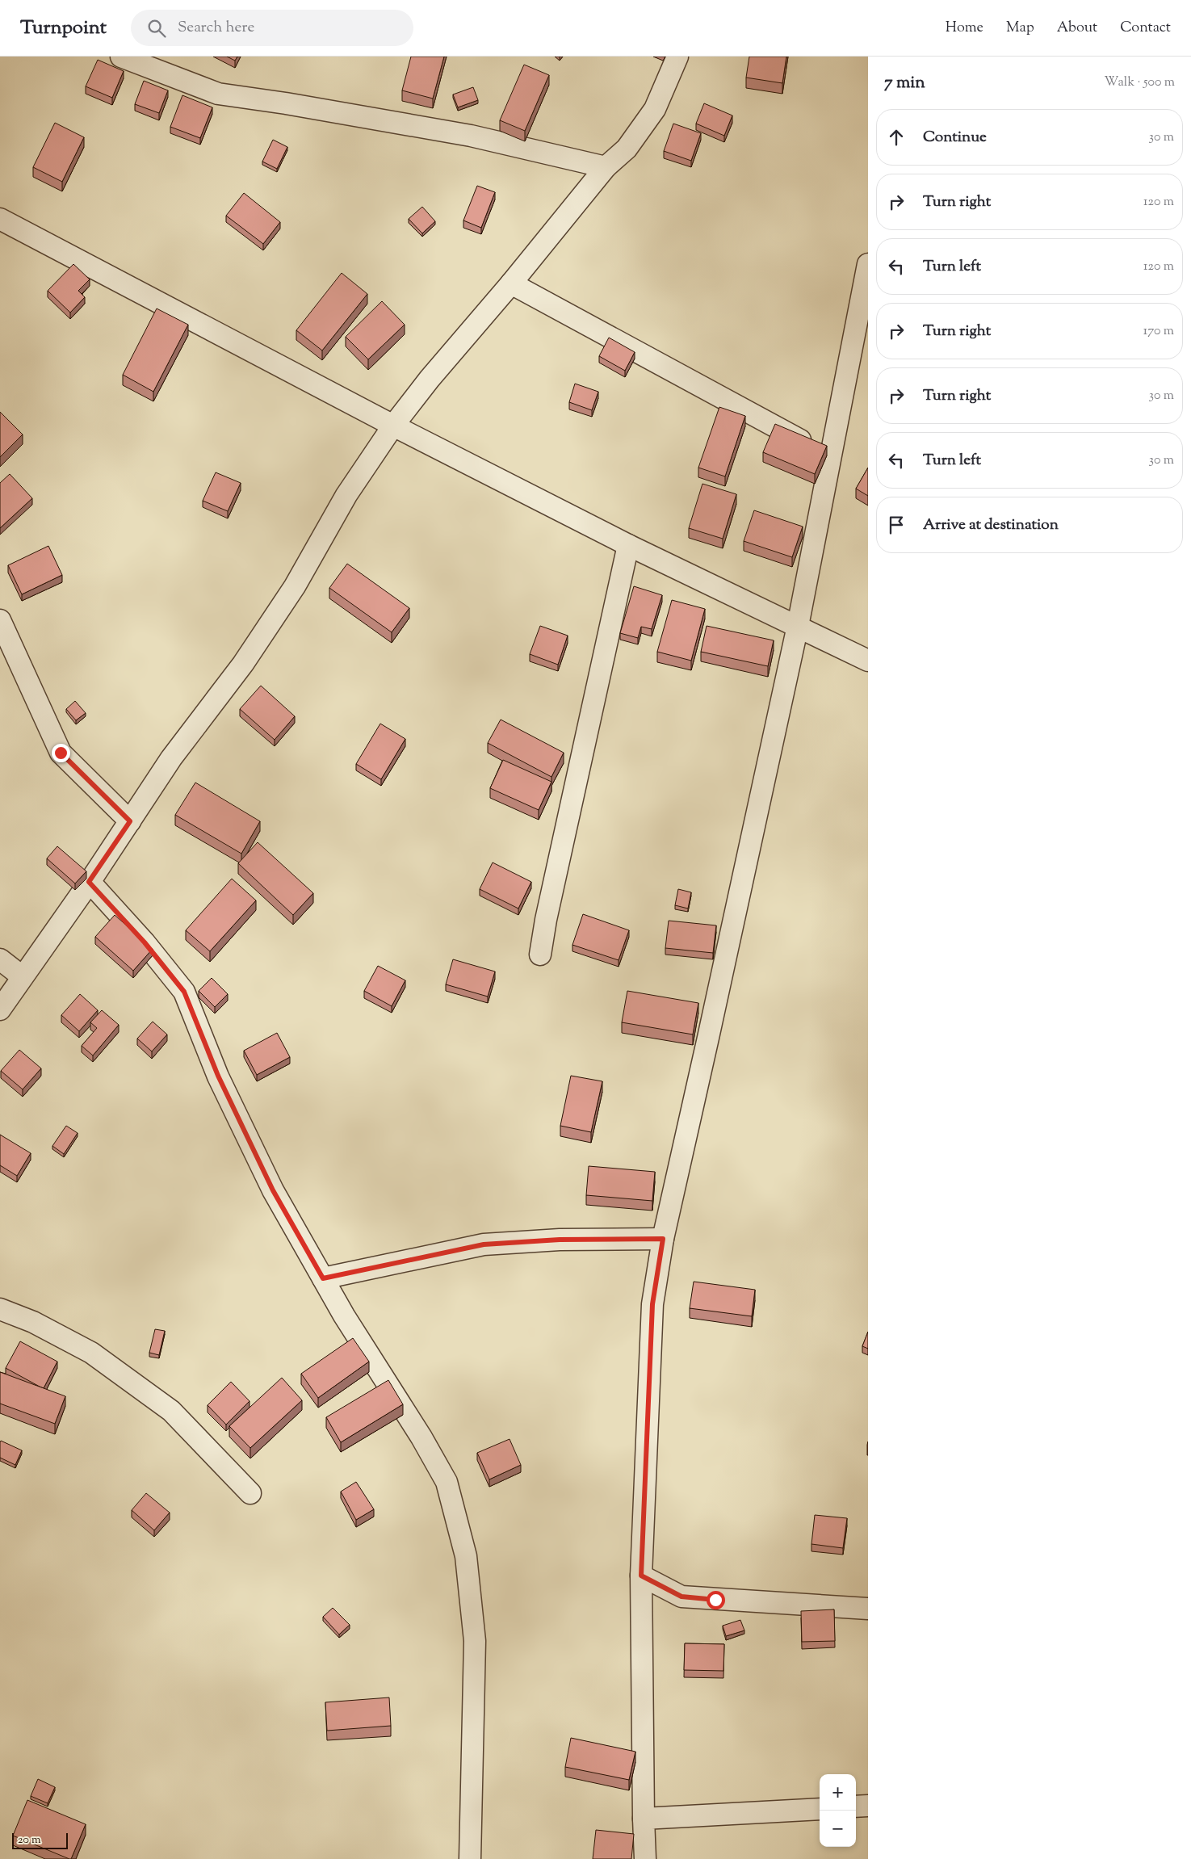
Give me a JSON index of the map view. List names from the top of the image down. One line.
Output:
{"scale_bar":"20 m","page":{"header":"Turnpoint","search":"Search here","nav":["Home","Map","About","Contact"],"heading":["7 min","Walk · 500 m"],"list":[["Continue","30 m"],["Turn right","120 m"],["Turn left","120 m"],["Turn right","170 m"],["Turn right","30 m"],["Turn left","30 m"],"Arrive at destination"],"map_buttons":["+","−"],"scale":"20 m"}}
